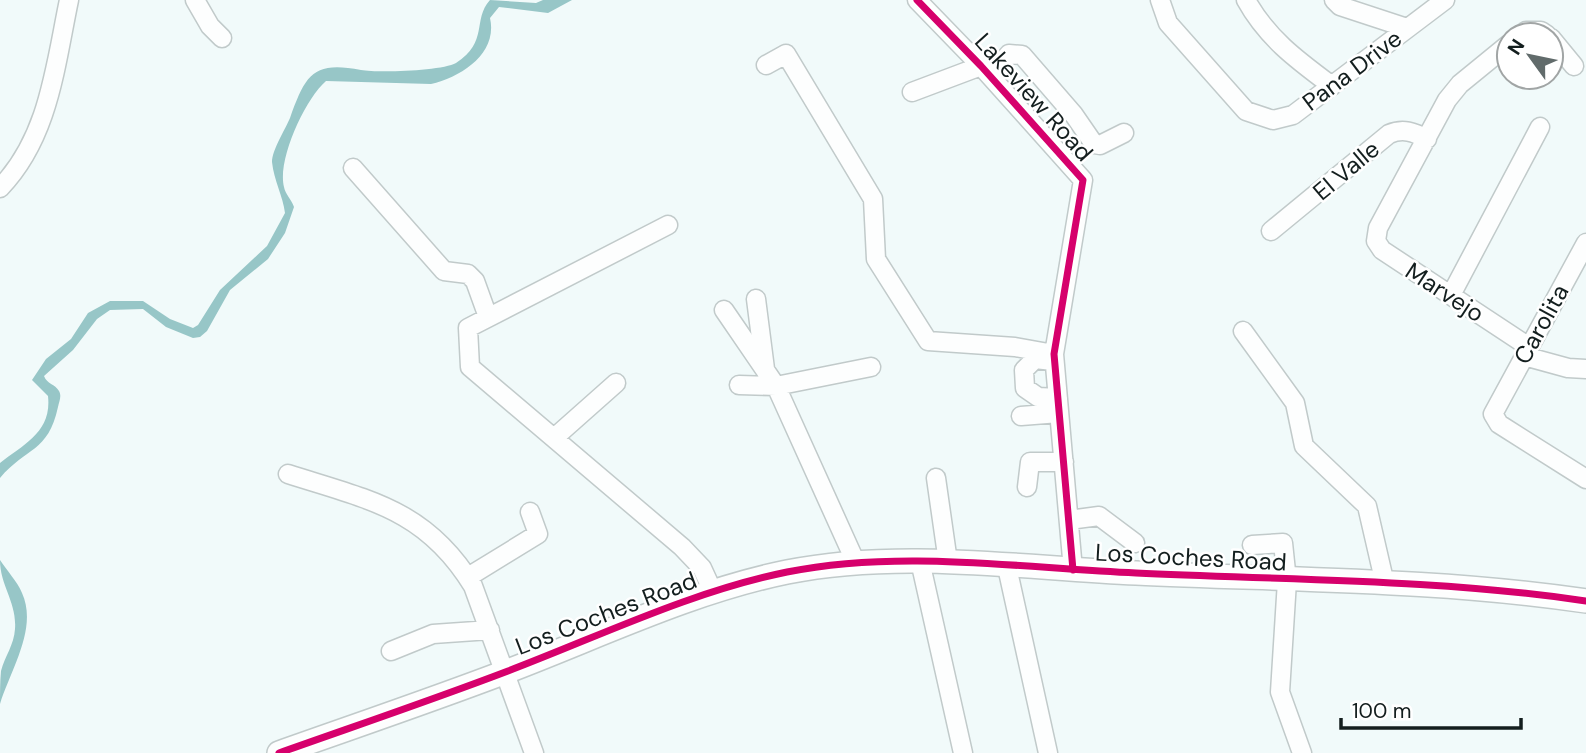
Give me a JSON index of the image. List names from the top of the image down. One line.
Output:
{"streets":{"main road":["Los Coches Road"],"street":["Pana Drive","Lakeview Road","El Valle","Marvejo","Carolita"]},"crossings":[["Lakeview Road","Los Coches Road"],["El Valle","Marvejo"],["Marvejo","Carolita"]],"scale_bar":"100 m","north":"top left"}
